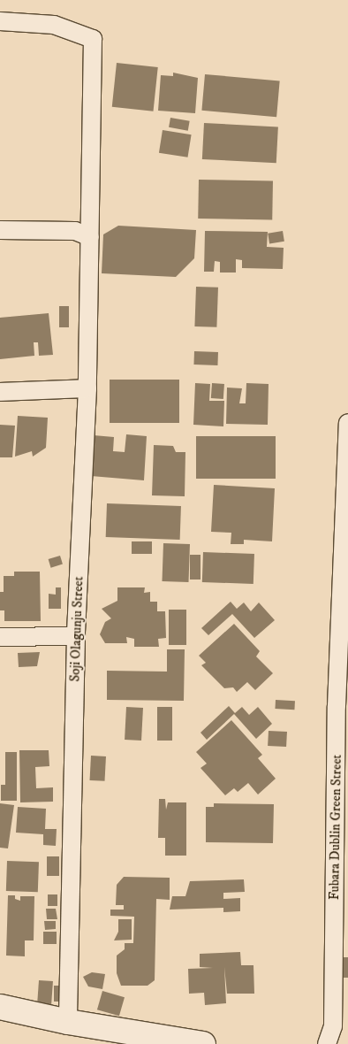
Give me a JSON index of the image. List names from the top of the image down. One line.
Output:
{"streets":{"street":["Soji Olagunju Street","Fubara Dublin Green Street"]}}
